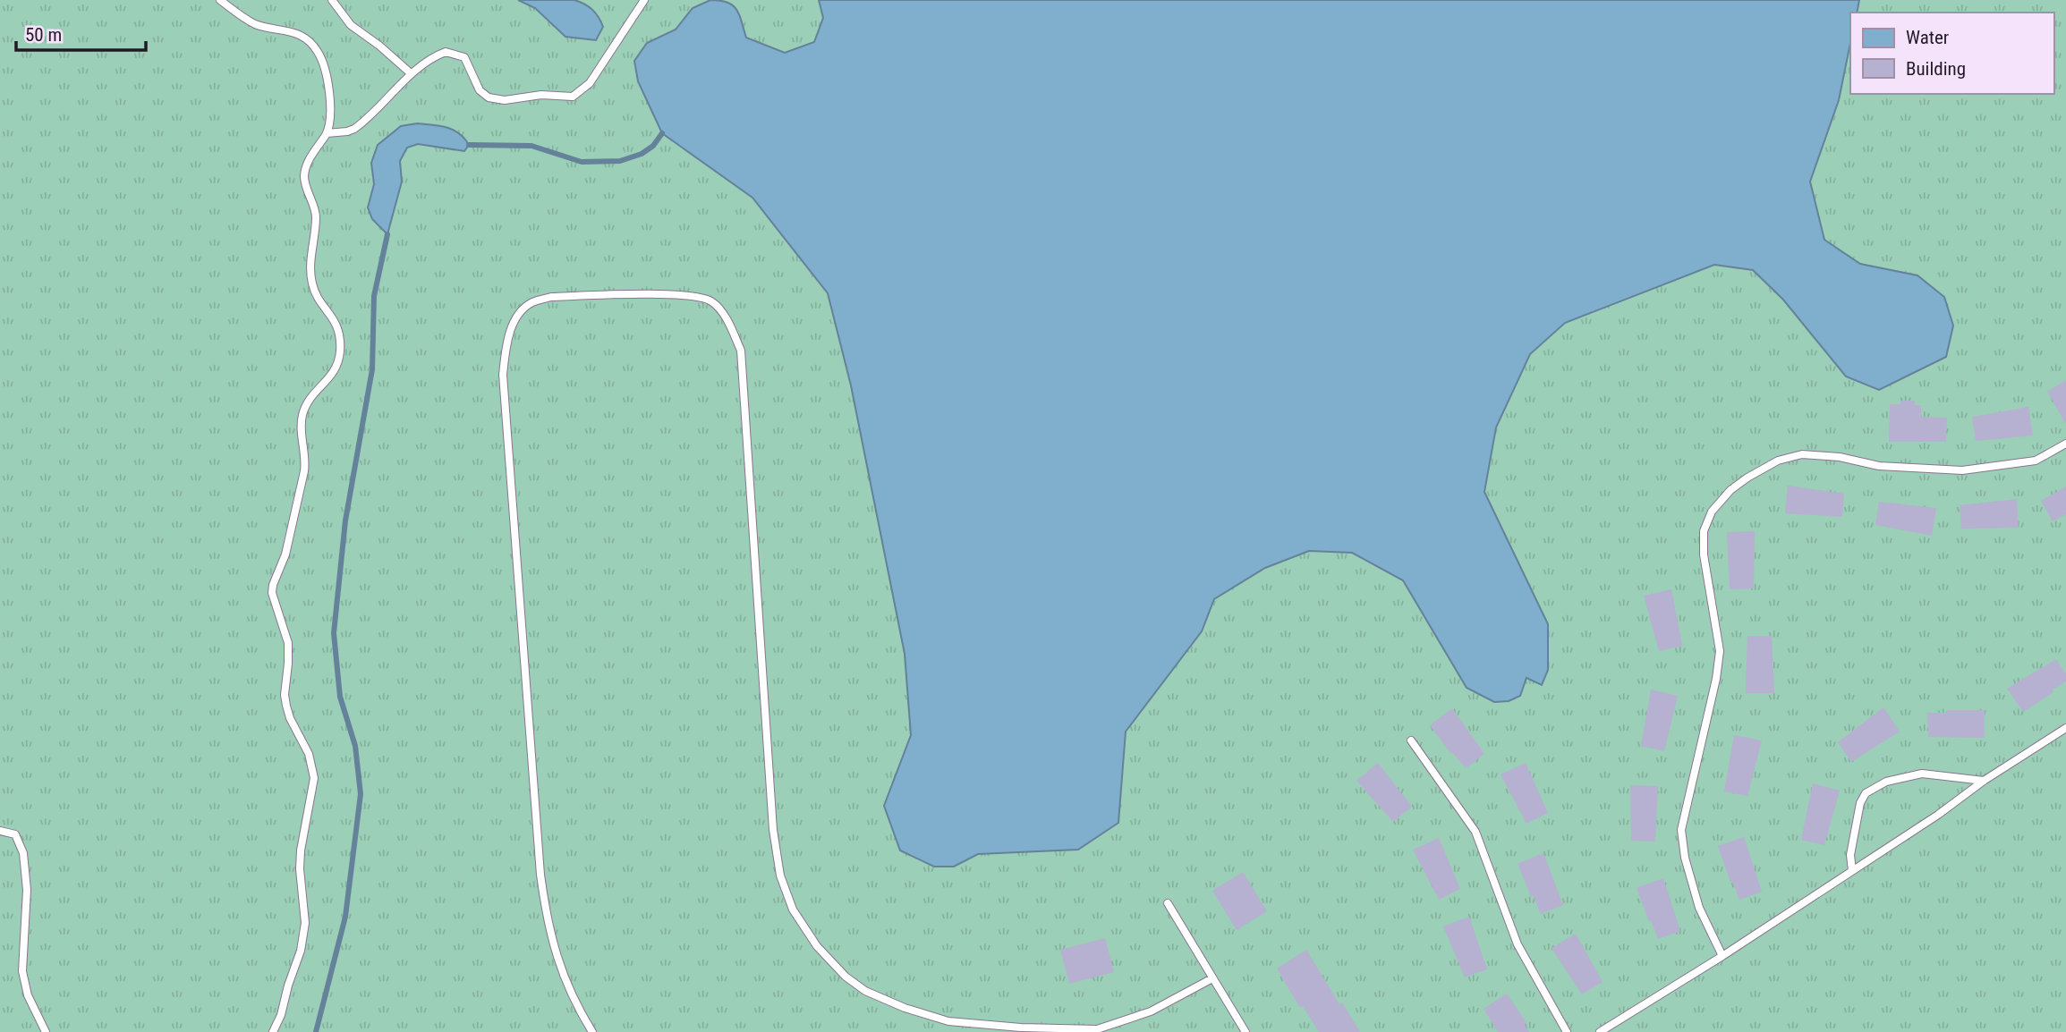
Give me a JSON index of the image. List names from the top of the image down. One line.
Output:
{"legend":["Water","Building"],"scale_bar":"50 m"}
